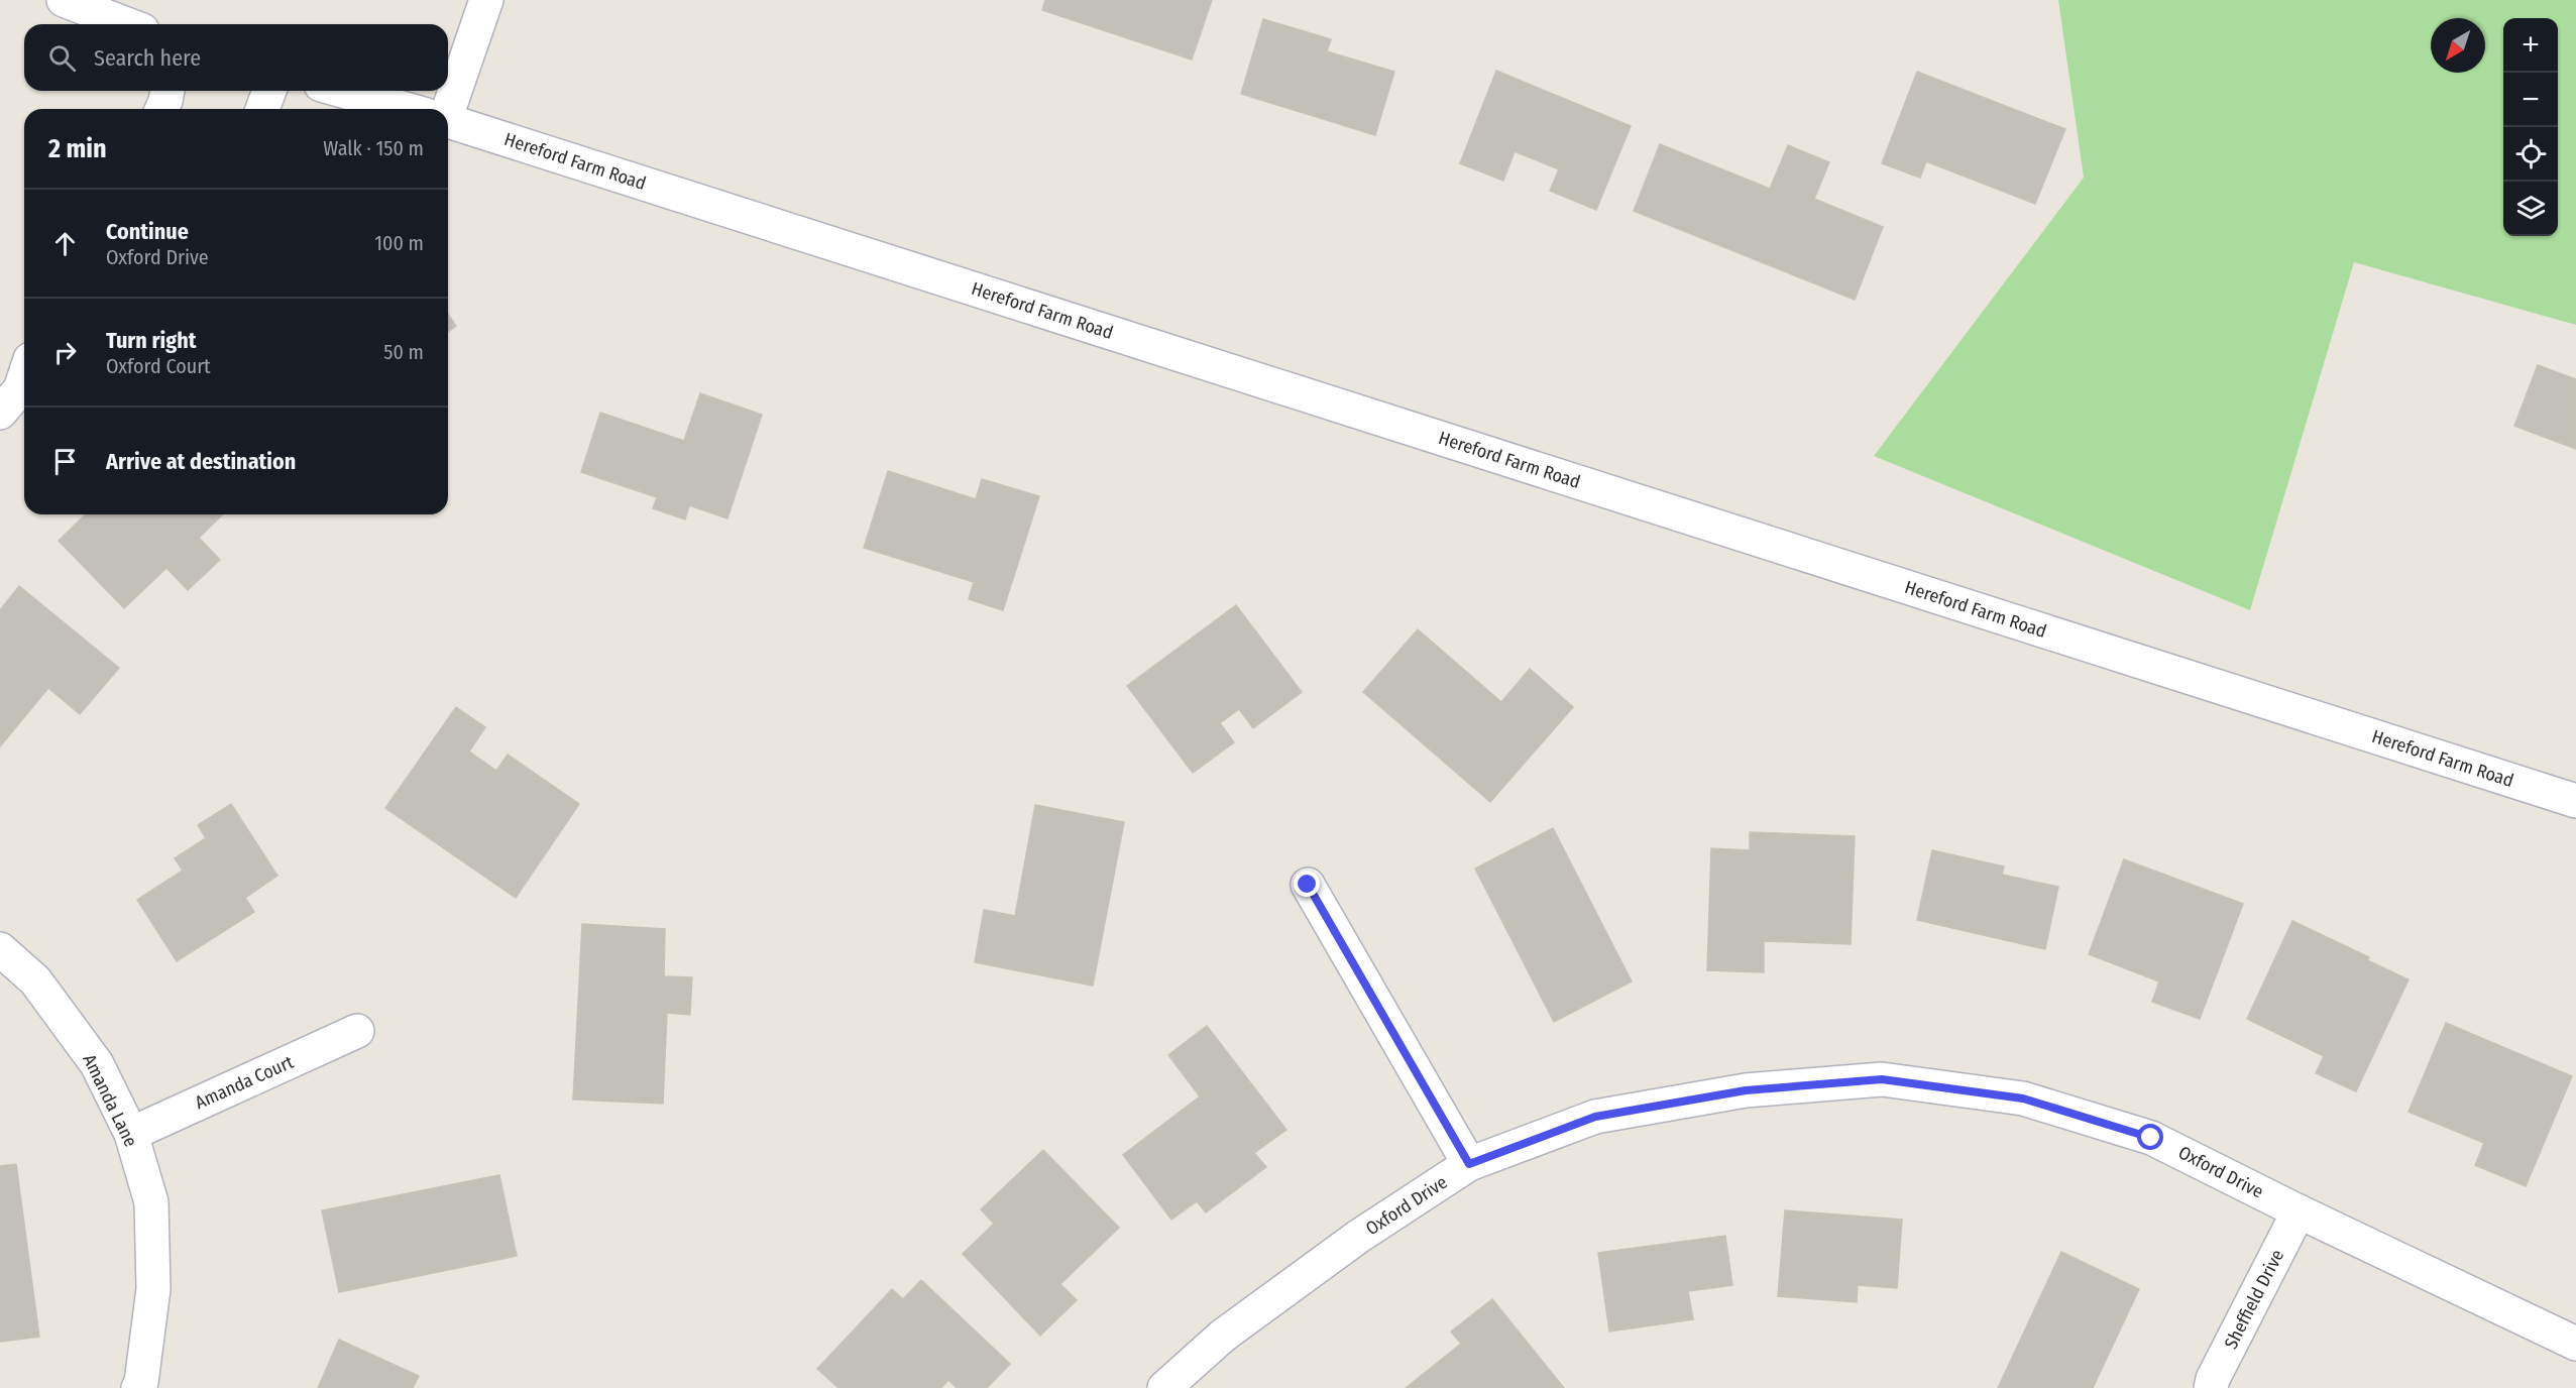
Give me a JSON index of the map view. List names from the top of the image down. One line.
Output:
{"streets":{"street":["Hereford Farm Road","Amanda Court","Amanda Lane","Oxford Drive","Sheffield Drive"]},"crossings":[["Amanda Court","Amanda Lane"],["Oxford Drive","Sheffield Drive"]],"north":"bottom left","page":{"map_buttons":["+","−"],"search":"Search here","heading":["2 min","Walk · 150 m"],"list":[["Continue","Oxford Drive","100 m"],["Turn right","Oxford Court","50 m"],"Arrive at destination"]}}
